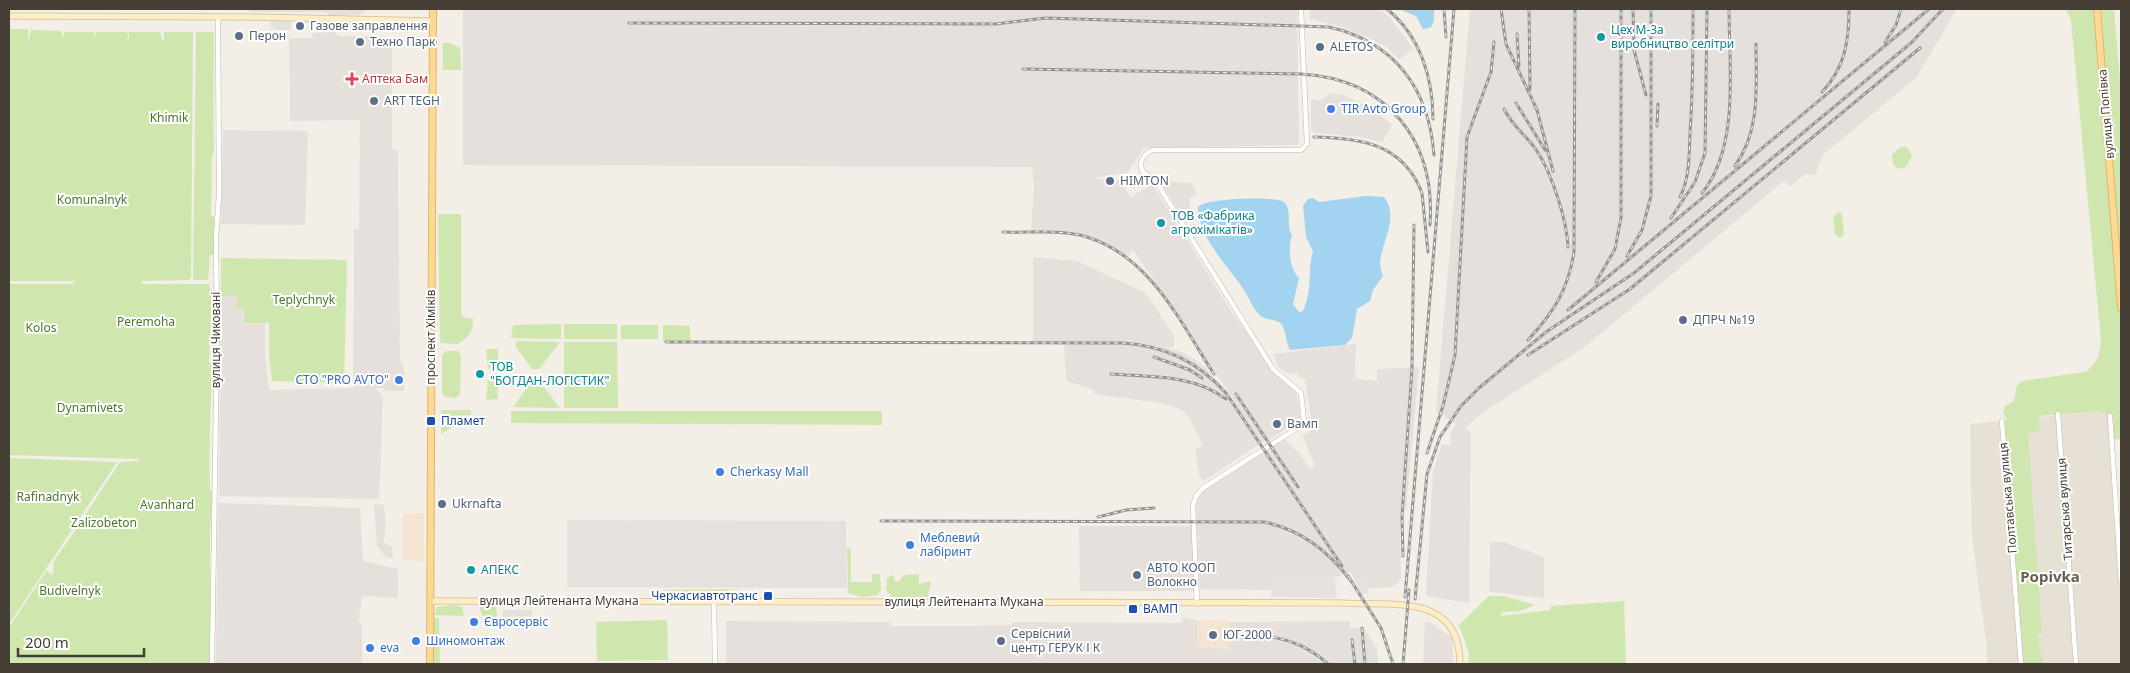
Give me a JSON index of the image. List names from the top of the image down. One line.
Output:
{"streets":{"main road":["вулиця Попівка","проспект Хіміків","вулиця Лейтенанта Мукана"],"street":["вулиця Чиковані","Полтавська вулиця","Титарська вулиця"]},"crossings":[["проспект Хіміків","вулиця Лейтенанта Мукана"]],"districts":["Popivka"],"parks":["Khimik","Komunalnyk","Teplychnyk","Peremoha","Kolos","Dynamivets","Rafinadnyk","Avanhard","Zalizobeton","Budivelnyk"],"places":{"other":["Газове заправлення","Перон","Цех М-3а виробництво селітри","Техно Парк","ALETOS","ART TEGH","TIR Avto Group","HIMTON","ТОВ «Фабрика агрохімікатів»","ДПРЧ №19","ТОВ \"БОГДАН-ЛОГІСТИК\"","СТО \"PRO AVTO\"","Вамп","Cherkasy Mall","Ukrnafta","Меблевий лабіринт","АПЕКС","АВТО КООП Волокно","Євросервіс","ЮГ-2000","Шиномонтаж","Сервісний центр ГЕРУК І К","eva"],"health":["Аптека Бам"],"transit":["Пламет","Черкасиавтотранс","ВАМП"]},"scale_bar":"200 m"}
